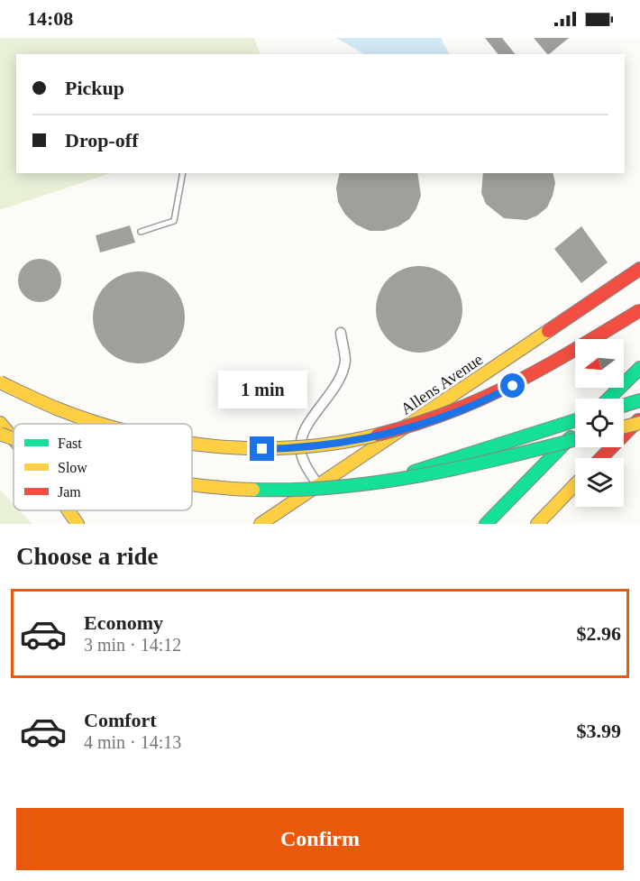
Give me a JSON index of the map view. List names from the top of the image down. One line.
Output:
{"streets":{"main road":["Allens Avenue"]},"legend":["Fast","Slow","Jam"],"north":"left","page":{"status":"14:08","banner":["Pickup","Drop-off"],"bubble":"1 min","heading":"Choose a ride","list":[{"name":"Economy","note":"3 min · 14:12","value":"$2.96"},{"name":"Comfort","note":"4 min · 14:13","value":"$3.99"}],"buttons":"Confirm"}}
